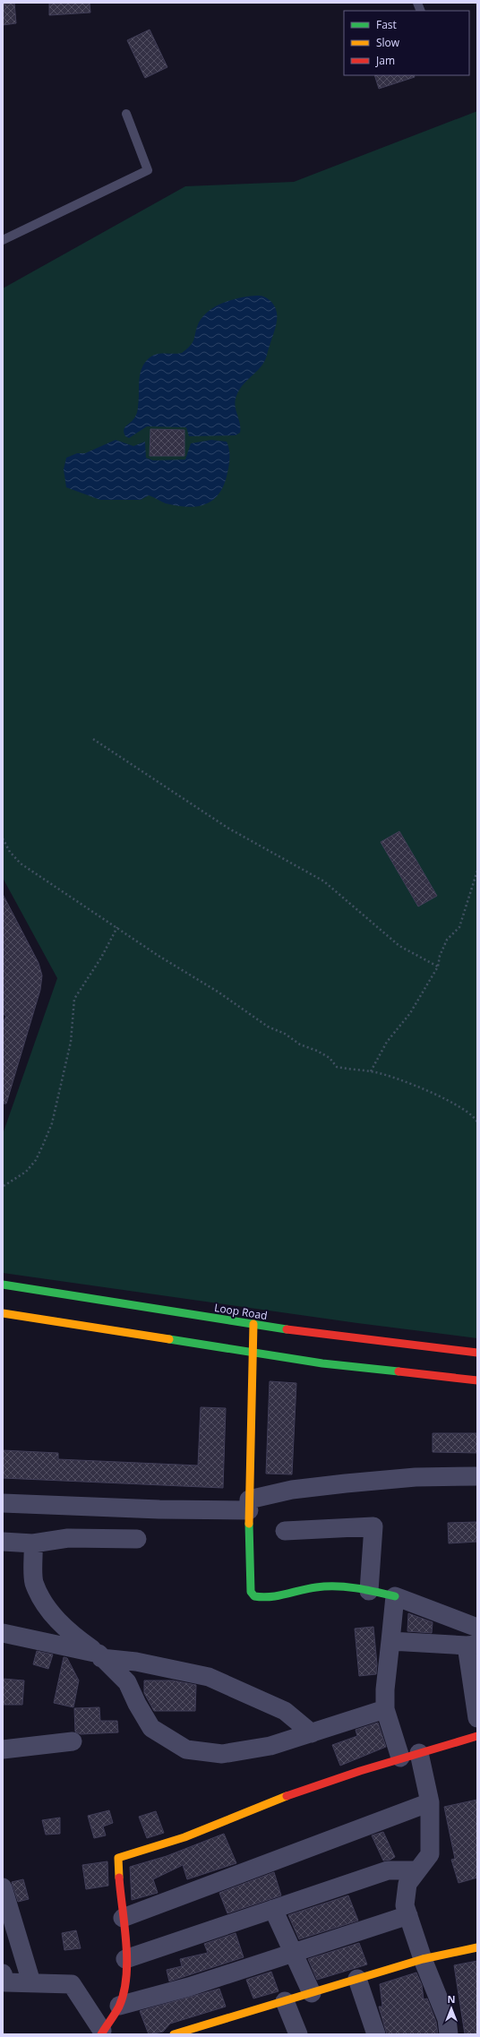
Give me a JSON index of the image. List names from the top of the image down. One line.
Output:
{"streets":{"street":["Loop Road"]},"legend":["Fast","Slow","Jam"],"north":"top"}
